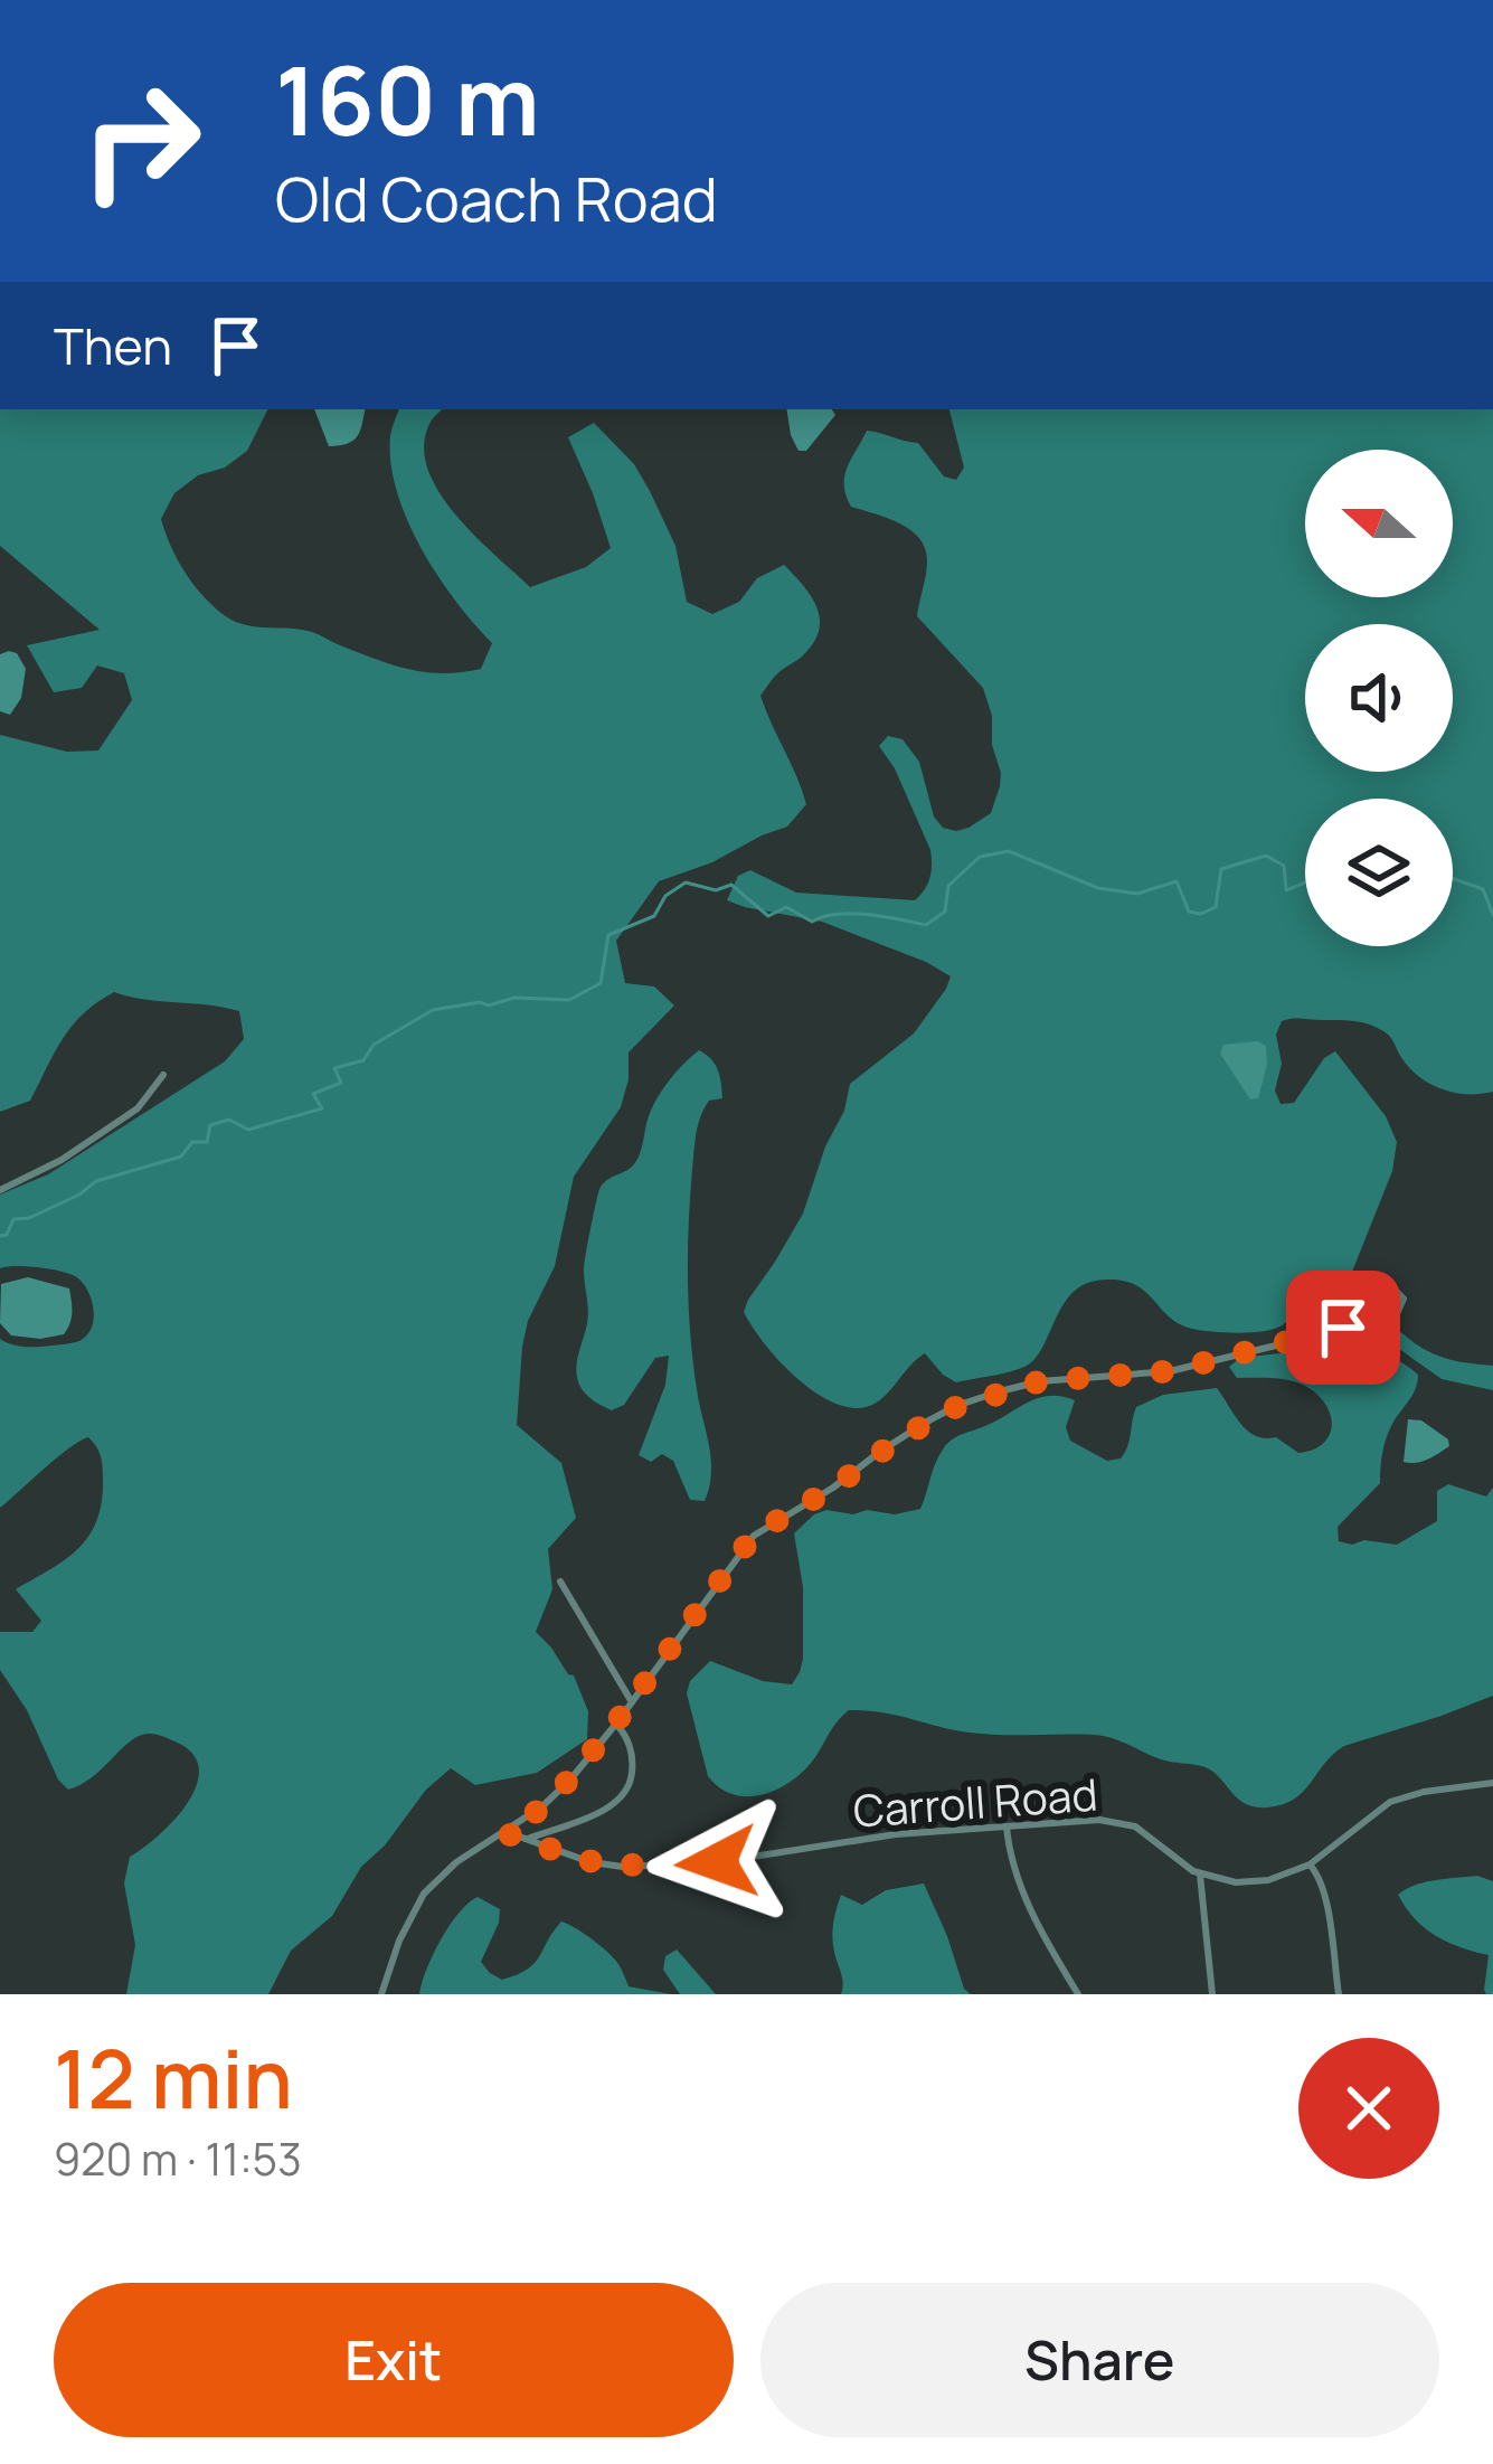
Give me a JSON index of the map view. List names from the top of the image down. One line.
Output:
{"streets":{"street":["Carroll Road"]},"north":"left","page":{"turn":["160 m","Old Coach Road"],"then":"Then","heading":["12 min","920 m · 11:53"],"buttons":["Exit","Share"]}}
